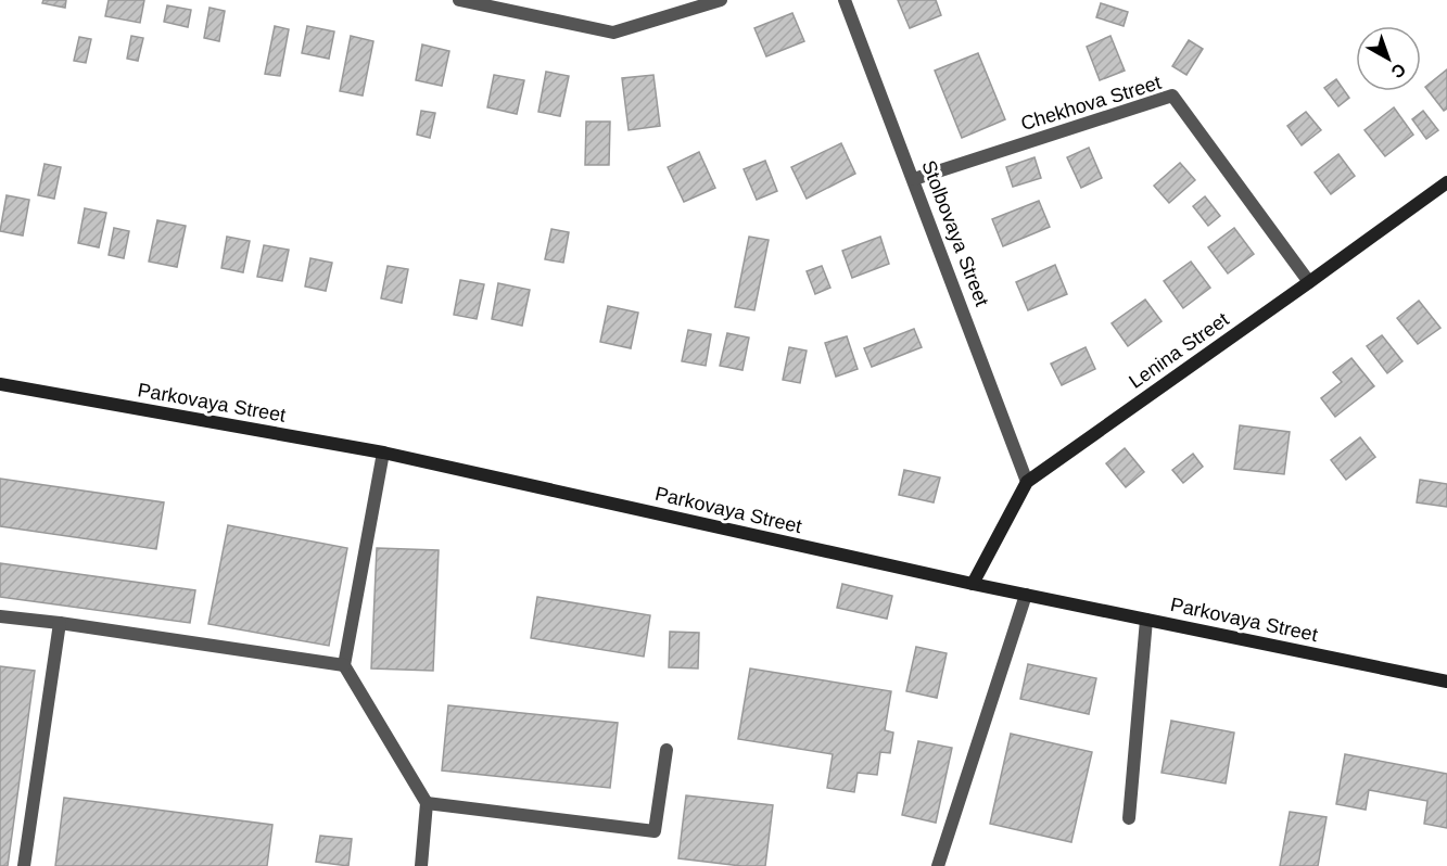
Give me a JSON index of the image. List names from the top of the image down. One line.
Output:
{"streets":{"main road":["Lenina Street","Parkovaya Street"],"street":["Chekhova Street","Stolbovaya Street"]},"crossings":[["Chekhova Street","Stolbovaya Street"],["Chekhova Street","Lenina Street"],["Stolbovaya Street","Lenina Street"],["Lenina Street","Parkovaya Street"]],"north":"bottom right"}
